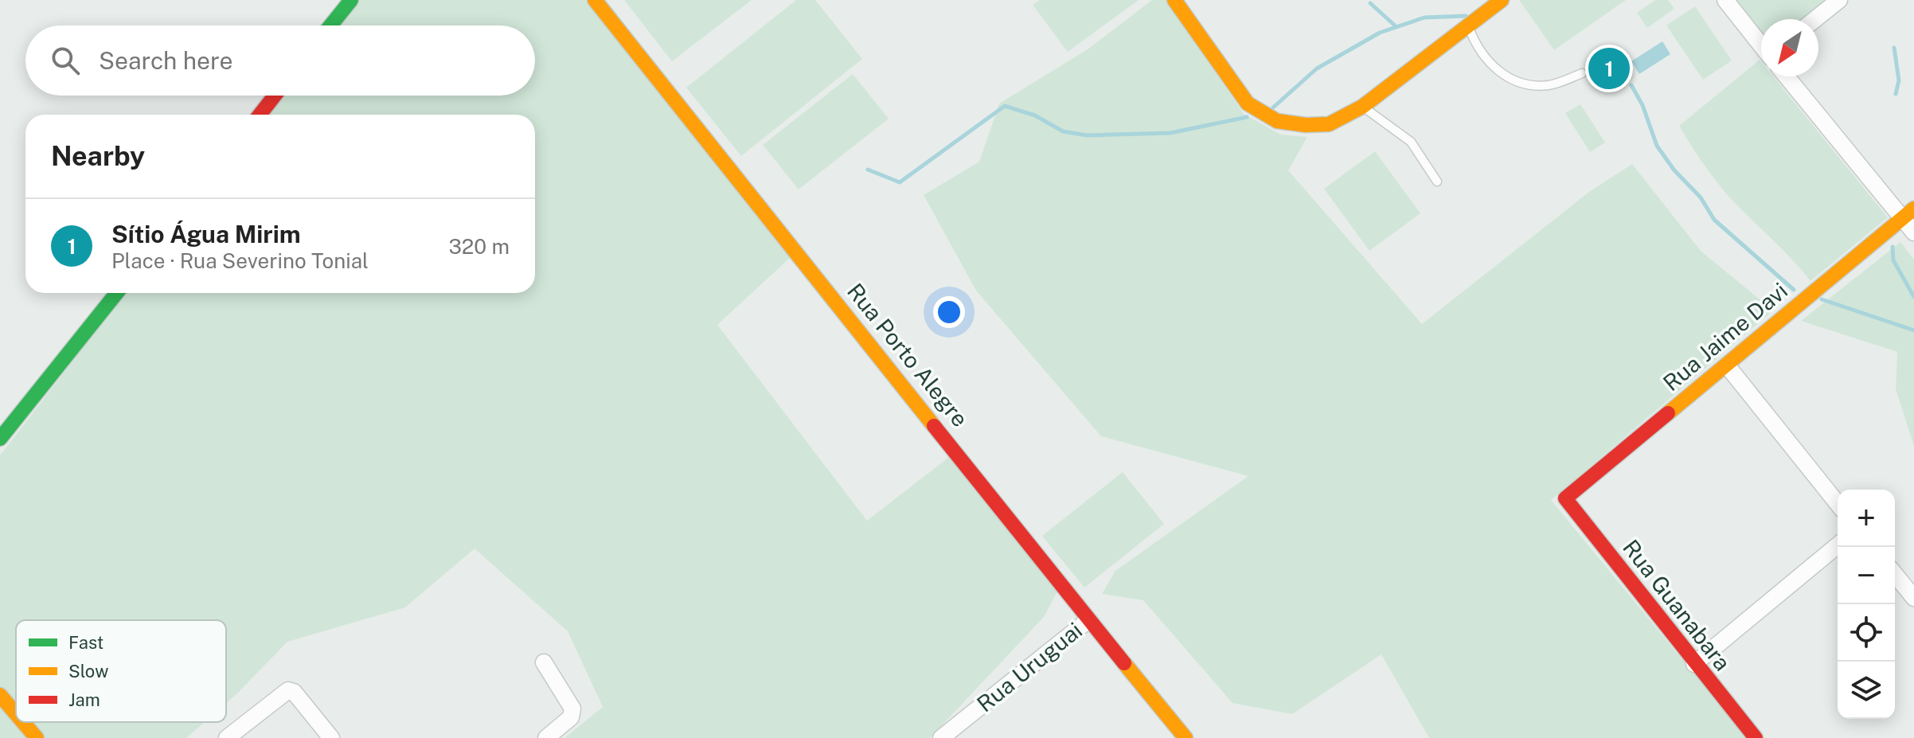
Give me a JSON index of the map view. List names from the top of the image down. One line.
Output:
{"streets":{"street":["Rua Jaime Davi","Rua Porto Alegre","Rua Guanabara","Rua Uruguai"]},"crossings":[["Rua Jaime Davi","Rua Guanabara"],["Rua Porto Alegre","Rua Uruguai"]],"legend":["Fast","Slow","Jam"],"north":"bottom left","page":{"search":"Search here","pins":"1","heading":"Nearby","list":[{"mark":"1","name":"Sítio Água Mirim","note":"Place · Rua Severino Tonial","value":"320 m"}],"map_buttons":["+","−"]}}
